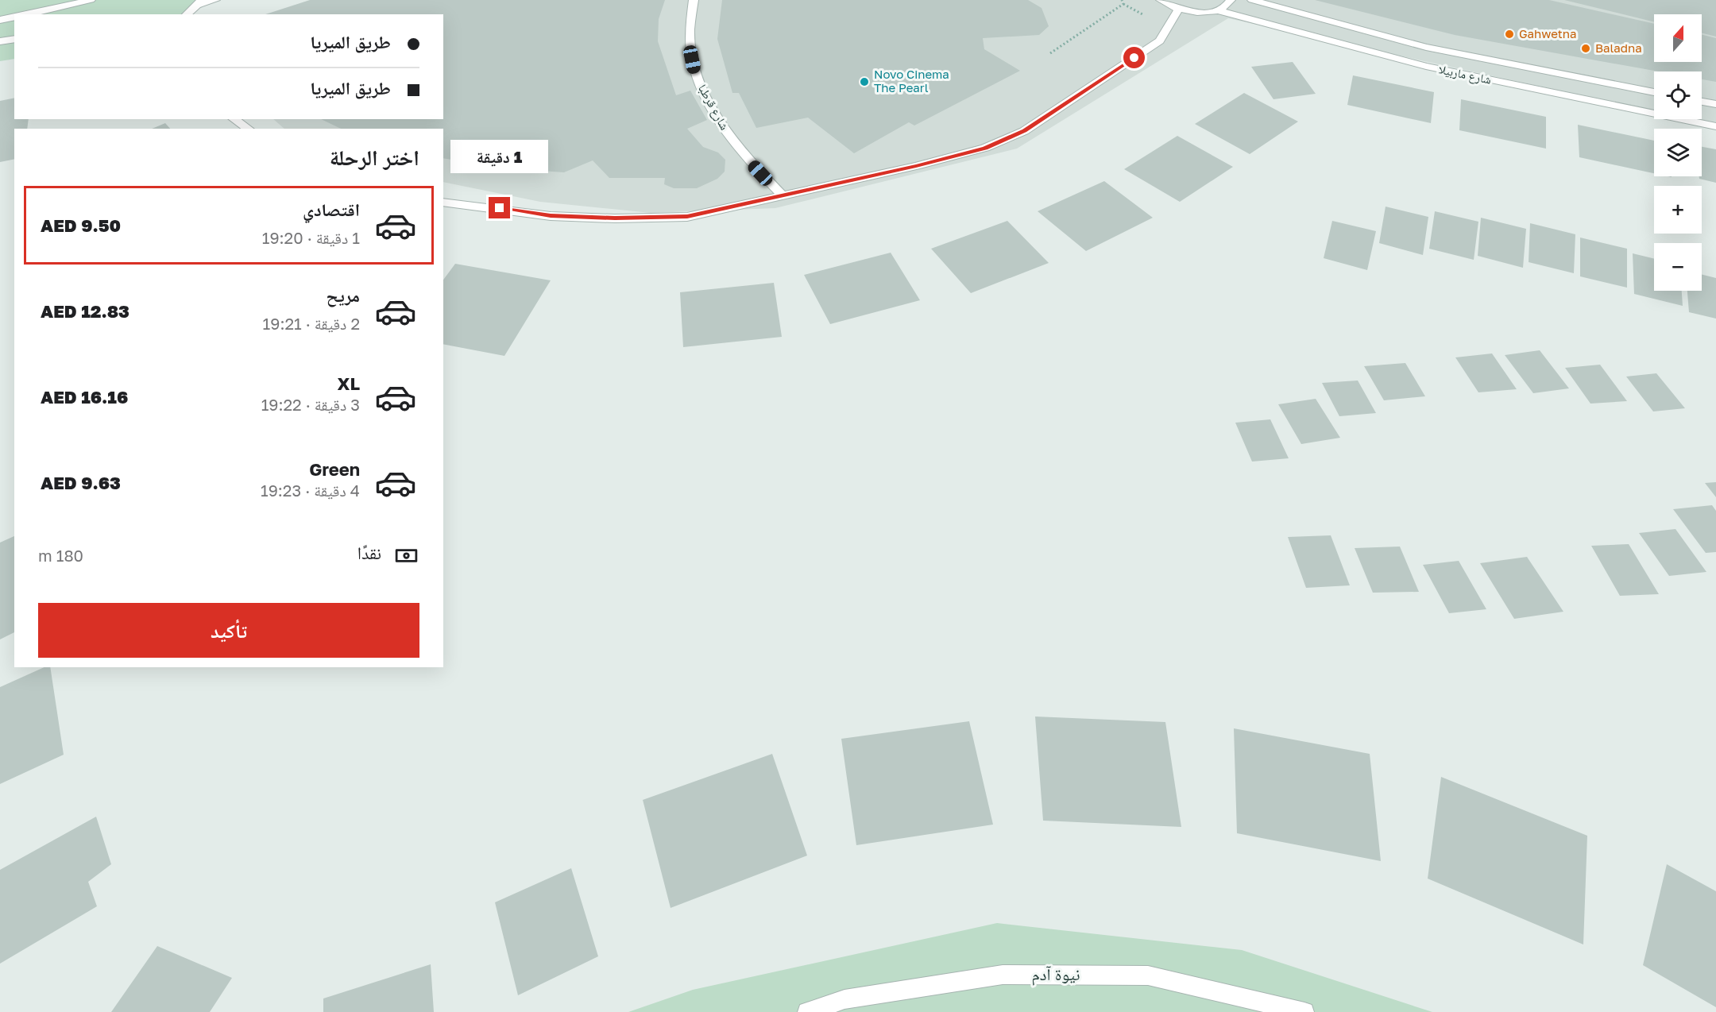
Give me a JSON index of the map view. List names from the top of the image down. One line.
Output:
{"streets":{"street":["شارع ماربيلا","شارع قرطبا","نيوة آدم"]},"places":["Gahwetna","Baladna","Novo Cinema The Pearl"],"north":"top","page":{"map_buttons":["+","−"],"banner":["طريق الميريا","طريق الميريا"],"heading":"اختر الرحلة","bubble":"1 دقيقة","list":[{"name":"اقتصادي","note":"1 دقيقة · 19:20","value":"AED 9.50"},{"name":"مريح","note":"2 دقيقة · 19:21","value":"AED 12.83"},{"name":"XL","note":"3 دقيقة · 19:22","value":"AED 16.16"},{"name":"Green","note":"4 دقيقة · 19:23","value":"AED 9.63"}],"pay":["نقدًا","180 m"],"buttons":"تأكيد"}}
